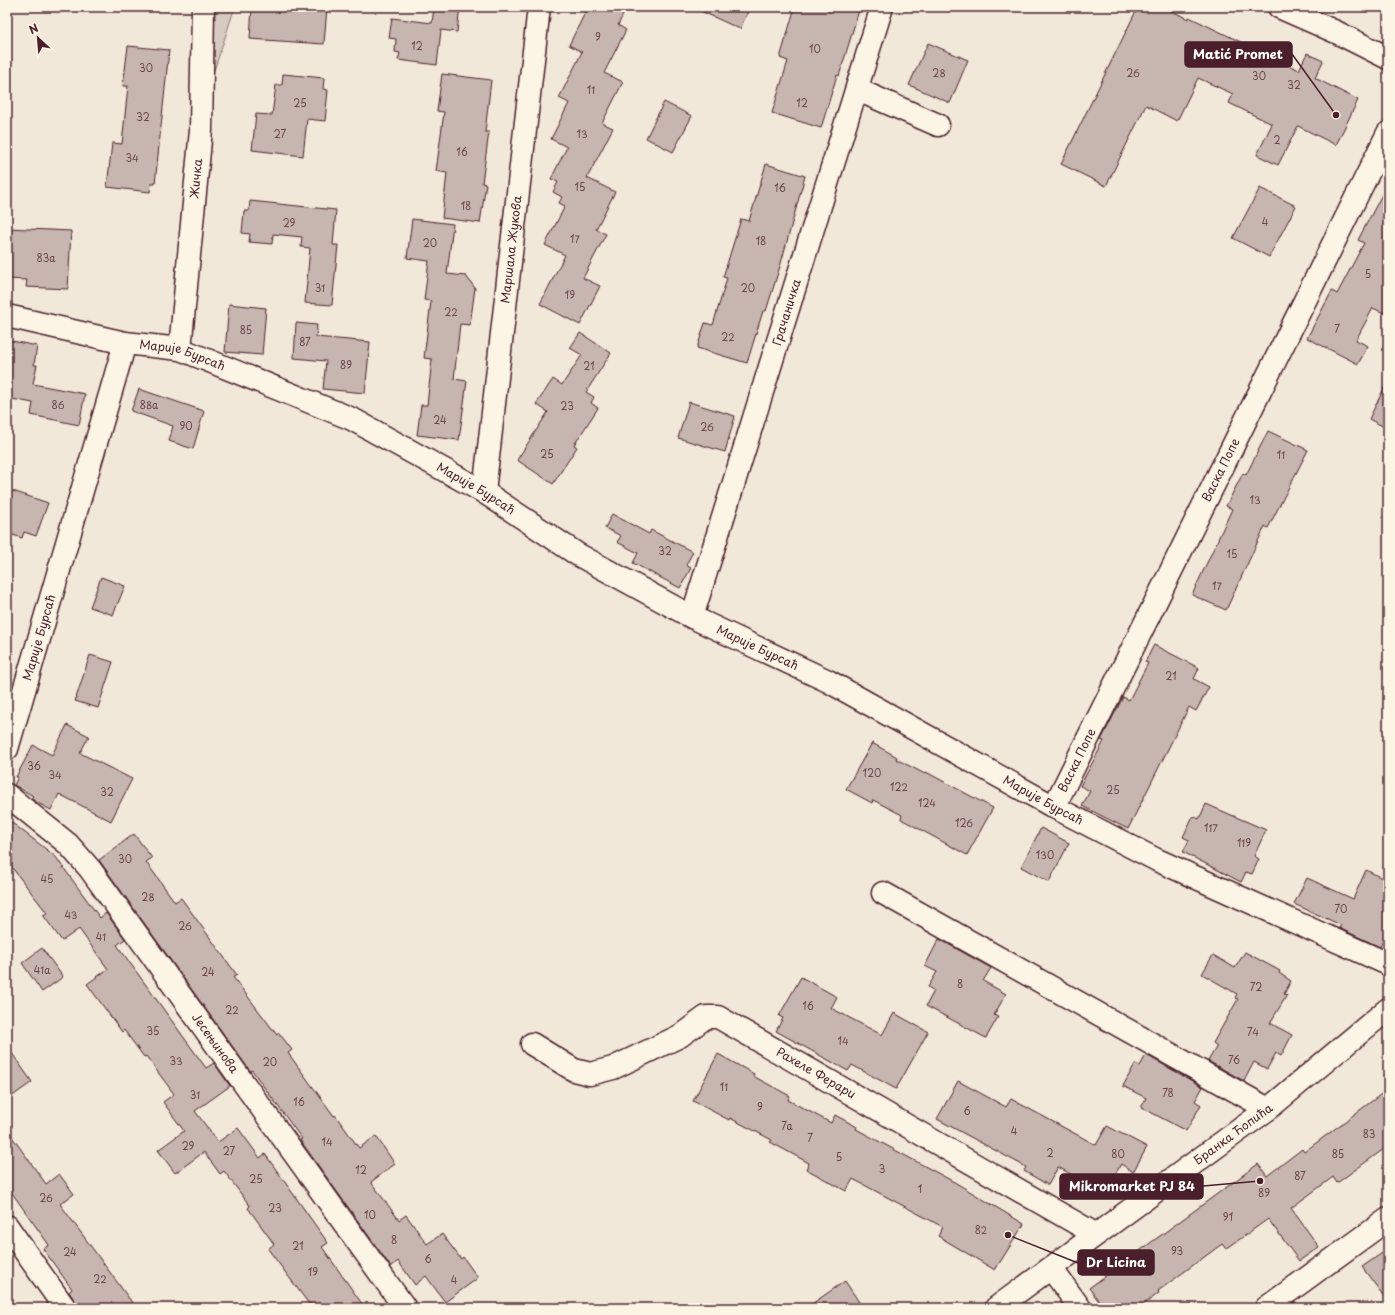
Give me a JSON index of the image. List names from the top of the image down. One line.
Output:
{"streets":{"street":["Жичка","Маршала Жукова","Грачаничка","Марије Бурсаћ","Васка Попе","Јесењинова","Рахеле Ферари","Бранка Ћопића"]},"crossings":[["Жичка","Марије Бурсаћ"],["Маршала Жукова","Марије Бурсаћ"],["Грачаничка","Марије Бурсаћ"],["Марије Бурсаћ","Васка Попе"],["Рахеле Ферари","Бранка Ћопића"]],"places":["Matić Promet","Mikromarket PJ 84","Dr Licina"],"house_numbers":["9","12","10","30","28","26","30","32","11","25","12","32","27","13","2","16","34","15","16","18","4","29","17","18","20","83a","5","31","20","19","22","7","85","22","87","89","21","86","88a","23","24","90","26","25","11","13","32","15","17","21","36","120","34","122","25","32","124","126","117","119","130","30","45","28","70","43","26","41","41a","24","8","72","16","22","35","74","14","76","33","20","11","78","31","16","9","6","7a","4","83","7","14","29","27","2","80","85","5","3","12","87","25","1","89","26","23","10","91","82","8","21","93","24","6","19","22","4"],"north":"top left"}
